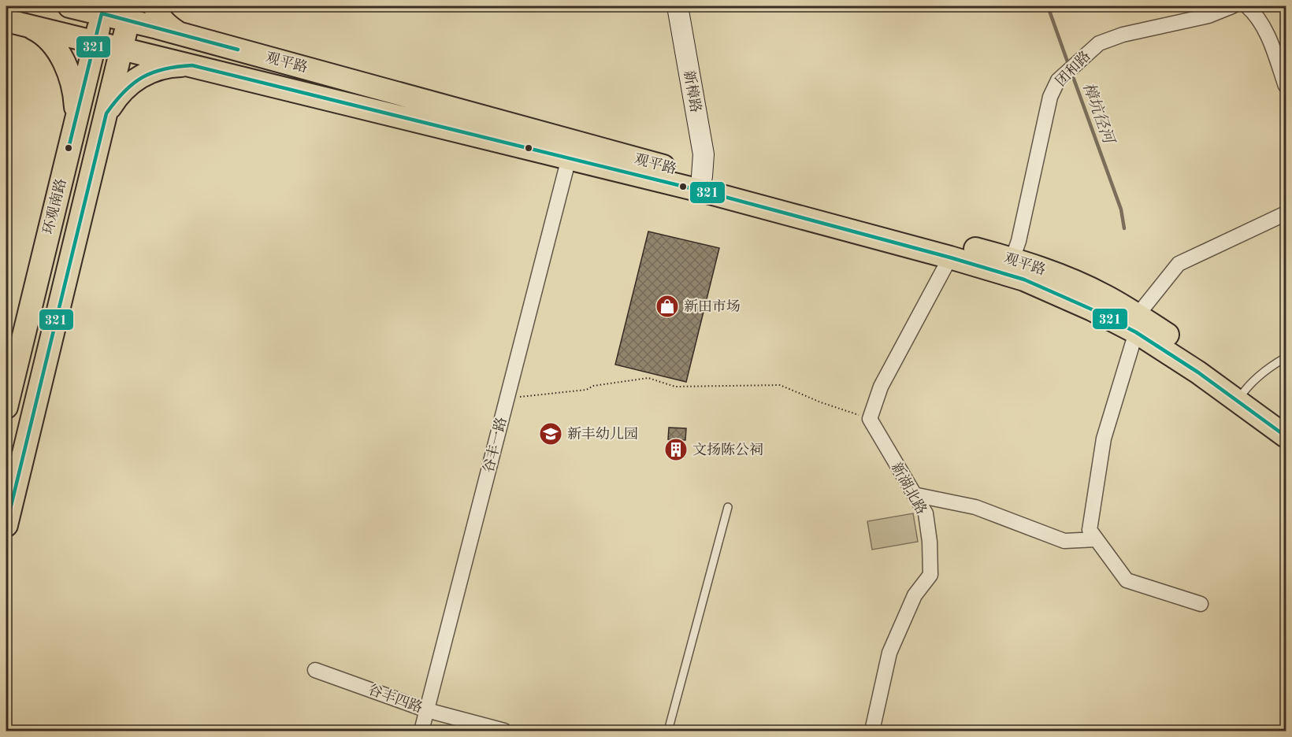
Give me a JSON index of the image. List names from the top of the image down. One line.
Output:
{"streets":{"main road":["观平路","环观南路"],"street":["团和路","新樟路","谷丰一路","新湖北路","谷丰四路"]},"crossings":[["观平路","团和路"],["观平路","新樟路"],["观平路","环观南路"],["观平路","谷丰一路"],["谷丰一路","谷丰四路"]],"water":["樟坑径河"],"places":{"shop":["新田市场"],"school or university":["新丰幼儿园"],"building":["文扬陈公祠"]},"lines":["transit line 321"]}
